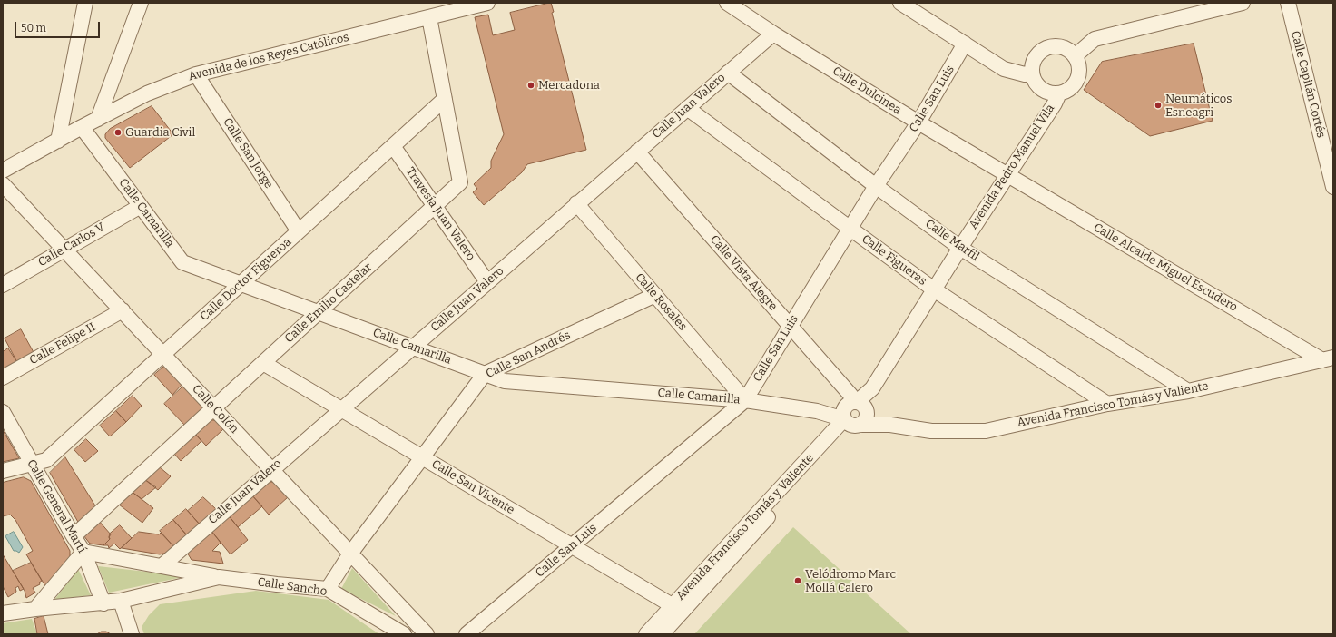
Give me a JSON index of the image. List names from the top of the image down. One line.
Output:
{"streets":{"street":["Avenida de los Reyes Católicos","Calle Capitán Cortés","Calle Dulcinea","Calle San Luis","Calle Juan Valero","Calle San Jorge","Avenida Pedro Manuel Vila","Calle Camarilla","Travesía Juan Valero","Calle Marfil","Calle Carlos V","Calle Figueras","Calle Alcalde Miguel Escudero","Calle Vista Alegre","Calle Doctor Figueroa","Calle Rosales","Calle Emilio Castelar","Calle Felipe II","Calle San Andrés","Avenida Francisco Tomás y Valiente","Calle Colón","Calle San Vicente","Calle General Martí","Calle Sancho"]},"crossings":[["Avenida de los Reyes Católicos","Calle San Jorge"],["Avenida de los Reyes Católicos","Calle Camarilla"],["Avenida de los Reyes Católicos","Calle Emilio Castelar"],["Calle Dulcinea","Calle San Luis"],["Calle Dulcinea","Calle Juan Valero"],["Calle Dulcinea","Avenida Pedro Manuel Vila"],["Calle Dulcinea","Calle Alcalde Miguel Escudero"],["Calle San Luis","Calle Camarilla"],["Calle San Luis","Calle Marfil"],["Calle San Luis","Calle Figueras"],["Calle San Luis","Calle Vista Alegre"],["Calle San Luis","Calle Rosales"],["Calle San Luis","Calle San Vicente"],["Calle Juan Valero","Calle Camarilla"],["Calle Juan Valero","Travesía Juan Valero"],["Calle Juan Valero","Calle Marfil"],["Calle Juan Valero","Calle Figueras"],["Calle Juan Valero","Calle Vista Alegre"],["Calle Juan Valero","Calle Rosales"],["Calle Juan Valero","Calle Colón"],["Calle Juan Valero","Calle San Vicente"],["Calle Juan Valero","Calle Sancho"],["Calle San Jorge","Calle Doctor Figueroa"],["Avenida Pedro Manuel Vila","Calle Camarilla"],["Avenida Pedro Manuel Vila","Calle Marfil"],["Avenida Pedro Manuel Vila","Calle Figueras"],["Avenida Pedro Manuel Vila","Calle Alcalde Miguel Escudero"],["Avenida Pedro Manuel Vila","Calle Vista Alegre"],["Avenida Pedro Manuel Vila","Avenida Francisco Tomás y Valiente"],["Calle Camarilla","Calle Carlos V"],["Calle Camarilla","Calle Vista Alegre"],["Calle Camarilla","Calle Doctor Figueroa"],["Calle Camarilla","Calle Rosales"],["Calle Camarilla","Calle Emilio Castelar"],["Calle Camarilla","Calle San Andrés"],["Calle Camarilla","Avenida Francisco Tomás y Valiente"],["Travesía Juan Valero","Calle Doctor Figueroa"],["Travesía Juan Valero","Calle Emilio Castelar"],["Calle Marfil","Avenida Francisco Tomás y Valiente"],["Calle Carlos V","Calle Colón"],["Calle Figueras","Avenida Francisco Tomás y Valiente"],["Calle Alcalde Miguel Escudero","Avenida Francisco Tomás y Valiente"],["Calle Vista Alegre","Avenida Francisco Tomás y Valiente"],["Calle Doctor Figueroa","Calle Emilio Castelar"],["Calle Doctor Figueroa","Calle Colón"],["Calle Doctor Figueroa","Calle General Martí"],["Calle Rosales","Calle San Andrés"],["Calle Emilio Castelar","Calle Colón"],["Calle Emilio Castelar","Calle San Vicente"],["Calle Emilio Castelar","Calle General Martí"],["Calle Felipe II","Calle Colón"],["Calle San Andrés","Calle Colón"],["Calle San Andrés","Calle San Vicente"],["Calle San Andrés","Calle Sancho"],["Avenida Francisco Tomás y Valiente","Calle San Vicente"],["Calle General Martí","Calle Sancho"]],"places":["Mercadona","Neumáticos Esneagri","Guardia Civil","Velódromo Marc Mollá Calero"],"scale_bar":"50 m"}
